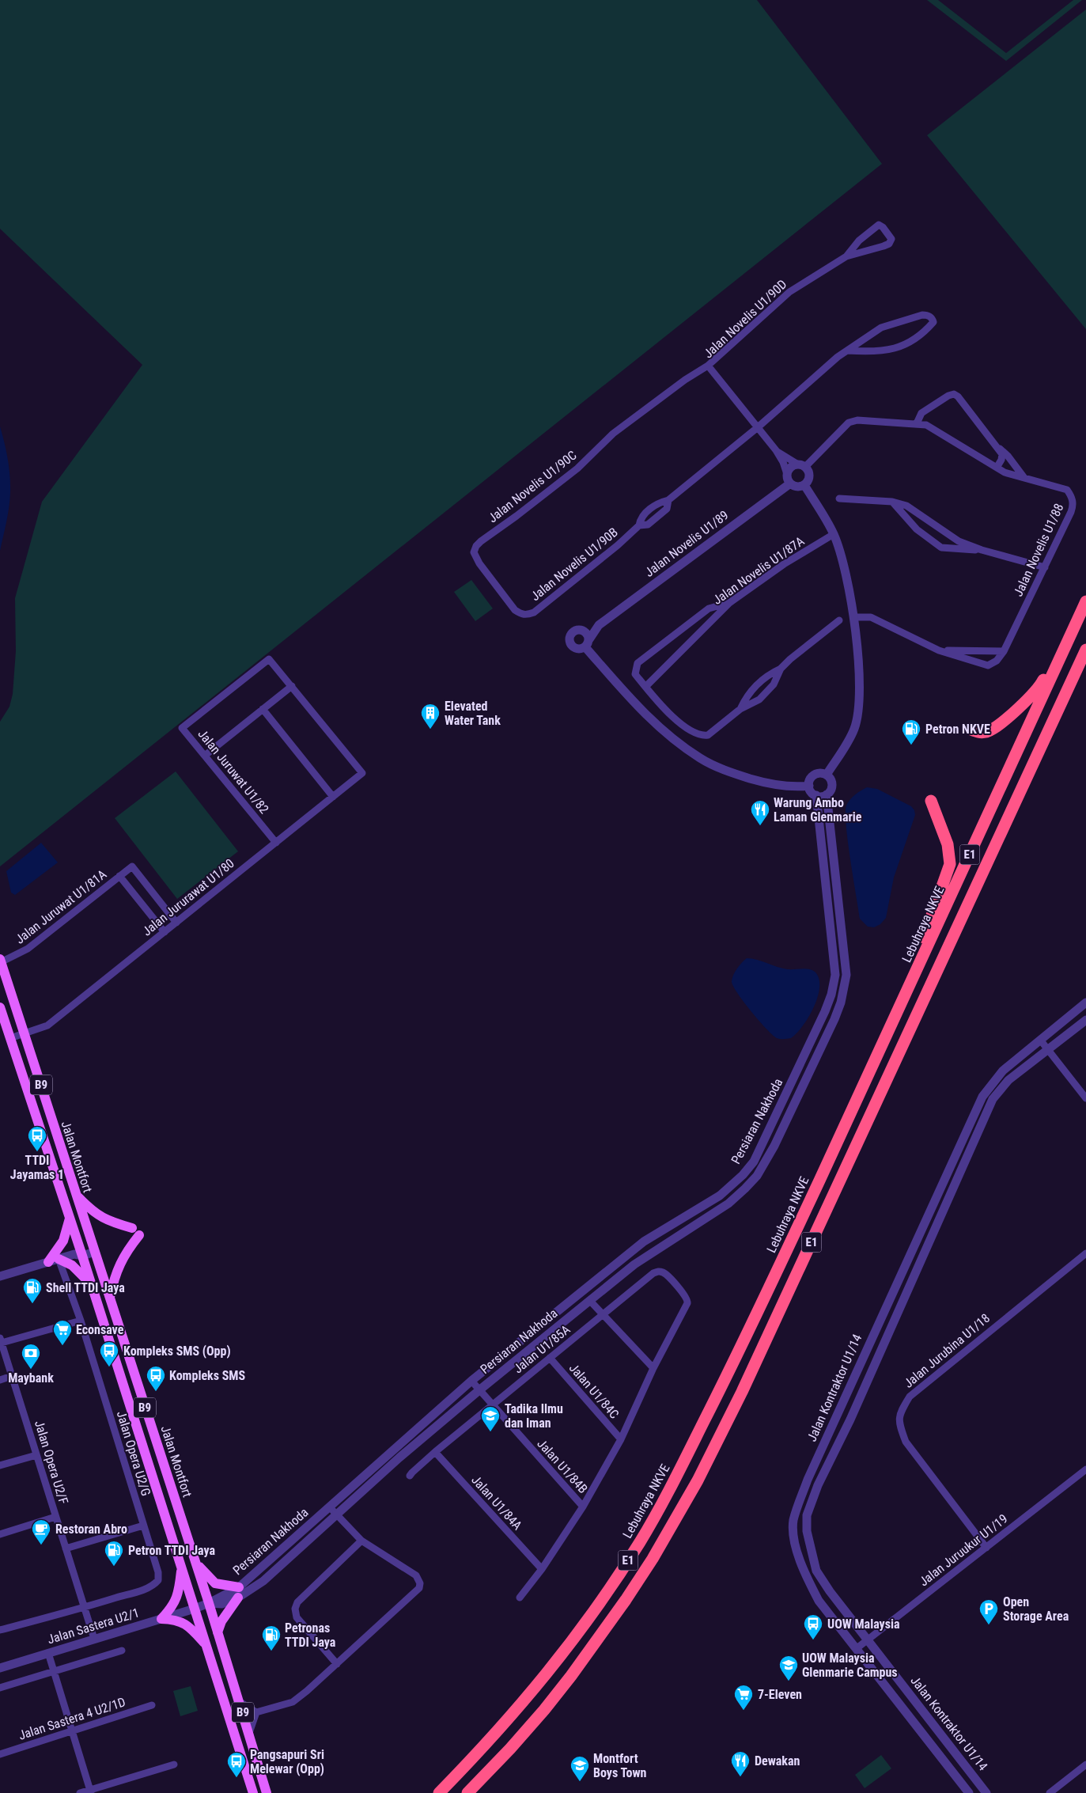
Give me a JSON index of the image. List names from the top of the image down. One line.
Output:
{"streets":{"highway":["E1","Lebuhraya NKVE"],"main road":["B9","Jalan Montfort"],"street":["Jalan Novelis U1/90D","Jalan Novelis U1/90C","Jalan Novelis U1/89","Jalan Novelis U1/88","Jalan Novelis U1/90B","Jalan Novelis U1/87A","Jalan Juruwat U1/82","Jalan Jururawat U1/80","Jalan Juruwat U1/81A","Persiaran Nakhoda","Jalan U1/85A","Jalan Jurubina U1/18","Jalan Kontraktor U1/14","Jalan U1/84C","Jalan Opera U2/G","Jalan Opera U2/F","Jalan U1/84B","Jalan U1/84A","Jalan Juruukur U1/19","Jalan Sastera U2/1","Jalan Sastera 4 U2/1D"]},"crossings":[["Jalan Novelis U1/90D","Jalan Novelis U1/90C"],["Jalan Novelis U1/90D","Jalan Novelis U1/89"],["Jalan Novelis U1/90D","Jalan Novelis U1/88"],["Jalan Novelis U1/90D","Jalan Novelis U1/90B"],["Jalan Novelis U1/90C","Jalan Novelis U1/90B"],["Jalan Novelis U1/89","Jalan Novelis U1/88"],["Jalan Juruwat U1/82","Jalan Jururawat U1/80"],["Jalan Jururawat U1/80","Jalan Juruwat U1/81A"],["Jalan Jururawat U1/80","Jalan Montfort"],["Jalan Juruwat U1/81A","Jalan Montfort"],["Persiaran Nakhoda","Jalan Montfort"],["Persiaran Nakhoda","Jalan U1/84B"],["Persiaran Nakhoda","Jalan Sastera U2/1"],["Jalan Montfort","Jalan Sastera U2/1"],["Jalan U1/85A","Jalan U1/84C"],["Jalan U1/85A","Jalan U1/84B"],["Jalan U1/85A","Jalan U1/84A"],["Jalan Jurubina U1/18","Jalan Juruukur U1/19"],["Jalan Kontraktor U1/14","Jalan Juruukur U1/19"],["Jalan Opera U2/G","Jalan Opera U2/F"],["Jalan Opera U2/F","Jalan Sastera U2/1"]],"places":{"building":["Elevated Water Tank"],"fuel station":["Petron NKVE","Shell TTDI Jaya","Petron TTDI Jaya","Petronas TTDI Jaya"],"restaurant":["Warung Ambo Laman Glenmarie","Dewakan"],"bus stop":["TTDI Jayamas 1","Kompleks SMS (Opp)","Kompleks SMS","UOW Malaysia","Pangsapuri Sri Melewar (Opp)"],"supermarket":["Econsave","7-Eleven"],"bank":["Maybank"],"school or university":["Tadika Ilmu dan Iman","UOW Malaysia Glenmarie Campus","Montfort Boys Town"],"cafe":["Restoran Abro"],"parking":["Open Storage Area"]}}
